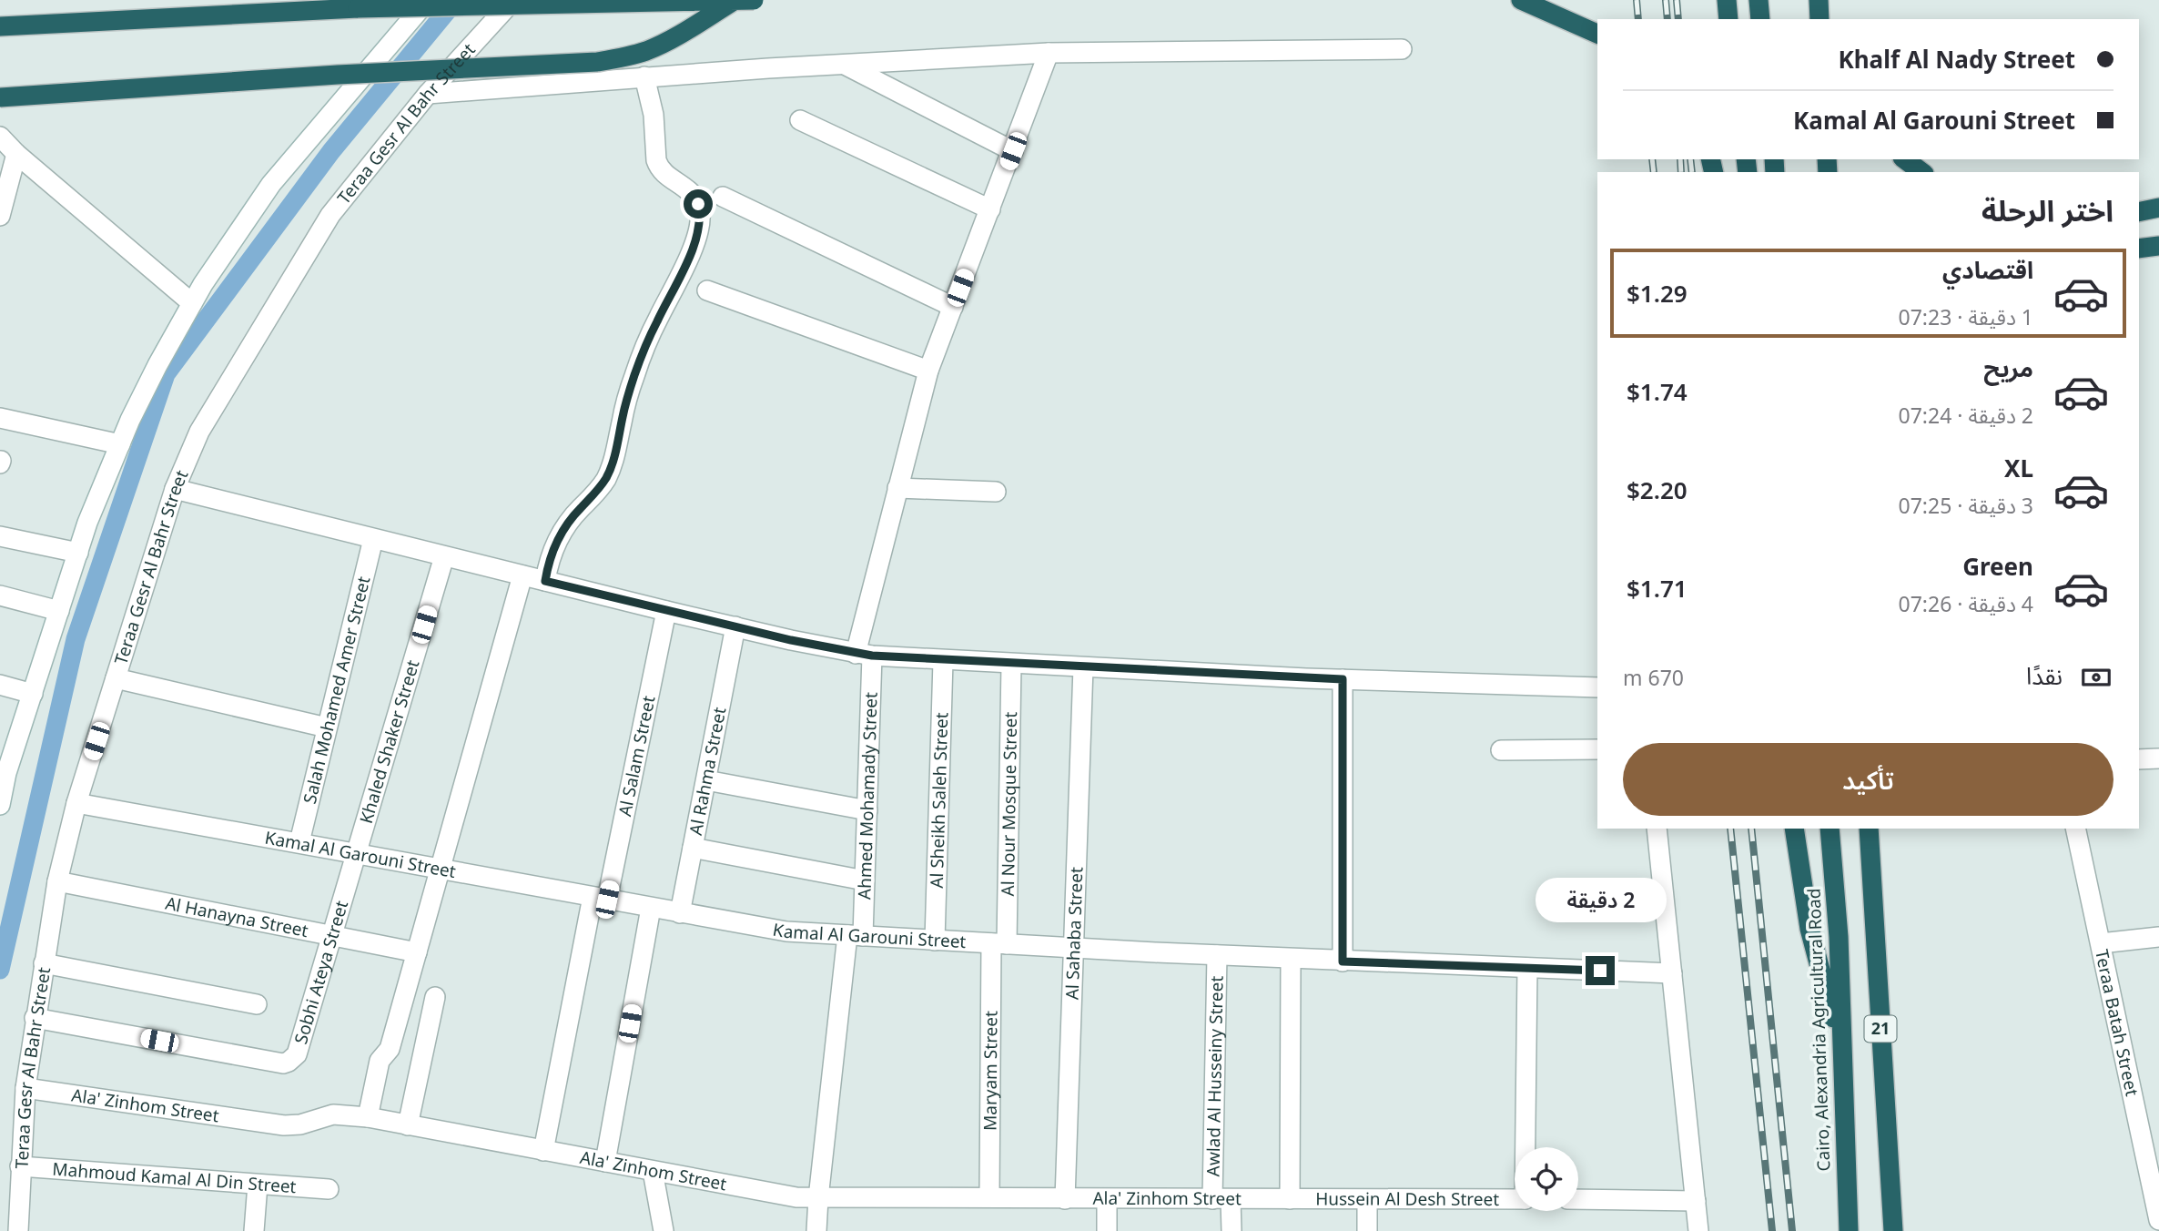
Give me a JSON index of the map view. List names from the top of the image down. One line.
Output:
{"streets":{"highway":["21","Cairo, Alexandria Agricultural Road"],"street":["Teraa Gesr Al Bahr Street","Salah Mohamed Amer Street","Khaled Shaker Street","Al Salam Street","Al Rahma Street","Ahmed Mohamady Street","Al Sheikh Saleh Street","Al Nour Mosque Street","Kamal Al Garouni Street","Al Hanayna Street","Al Sahaba Street","Sobhi Ateya Street","Teraa Batah Street","Maryam Street","Awlad Al Husseiny Street","Ala' Zinhom Street","Mahmoud Kamal Al Din Street","Hussein Al Desh Street"]},"crossings":[["Teraa Gesr Al Bahr Street","Kamal Al Garouni Street"],["Teraa Gesr Al Bahr Street","Al Hanayna Street"],["Teraa Gesr Al Bahr Street","Sobhi Ateya Street"],["Teraa Gesr Al Bahr Street","Ala' Zinhom Street"],["Teraa Gesr Al Bahr Street","Mahmoud Kamal Al Din Street"],["Salah Mohamed Amer Street","Kamal Al Garouni Street"],["Khaled Shaker Street","Kamal Al Garouni Street"],["Khaled Shaker Street","Sobhi Ateya Street"],["Al Salam Street","Kamal Al Garouni Street"],["Al Salam Street","Ala' Zinhom Street"],["Al Rahma Street","Kamal Al Garouni Street"],["Ahmed Mohamady Street","Kamal Al Garouni Street"],["Ahmed Mohamady Street","Ala' Zinhom Street"],["Al Sheikh Saleh Street","Kamal Al Garouni Street"],["Al Nour Mosque Street","Kamal Al Garouni Street"],["Al Nour Mosque Street","Maryam Street"],["Kamal Al Garouni Street","Al Sahaba Street"],["Kamal Al Garouni Street","Sobhi Ateya Street"],["Kamal Al Garouni Street","Maryam Street"],["Kamal Al Garouni Street","Awlad Al Husseiny Street"],["Al Hanayna Street","Sobhi Ateya Street"],["Al Sahaba Street","Ala' Zinhom Street"],["Maryam Street","Ala' Zinhom Street"],["Awlad Al Husseiny Street","Ala' Zinhom Street"],["Ala' Zinhom Street","Hussein Al Desh Street"]],"page":{"banner":["Khalf Al Nady Street","Kamal Al Garouni Street"],"heading":"اختر الرحلة","list":[{"name":"اقتصادي","note":"1 دقيقة · 07:23","value":"$1.29"},{"name":"مريح","note":"2 دقيقة · 07:24","value":"$1.74"},{"name":"XL","note":"3 دقيقة · 07:25","value":"$2.20"},{"name":"Green","note":"4 دقيقة · 07:26","value":"$1.71"}],"pay":["نقدًا","670 m"],"buttons":"تأكيد","bubble":"2 دقيقة"}}
